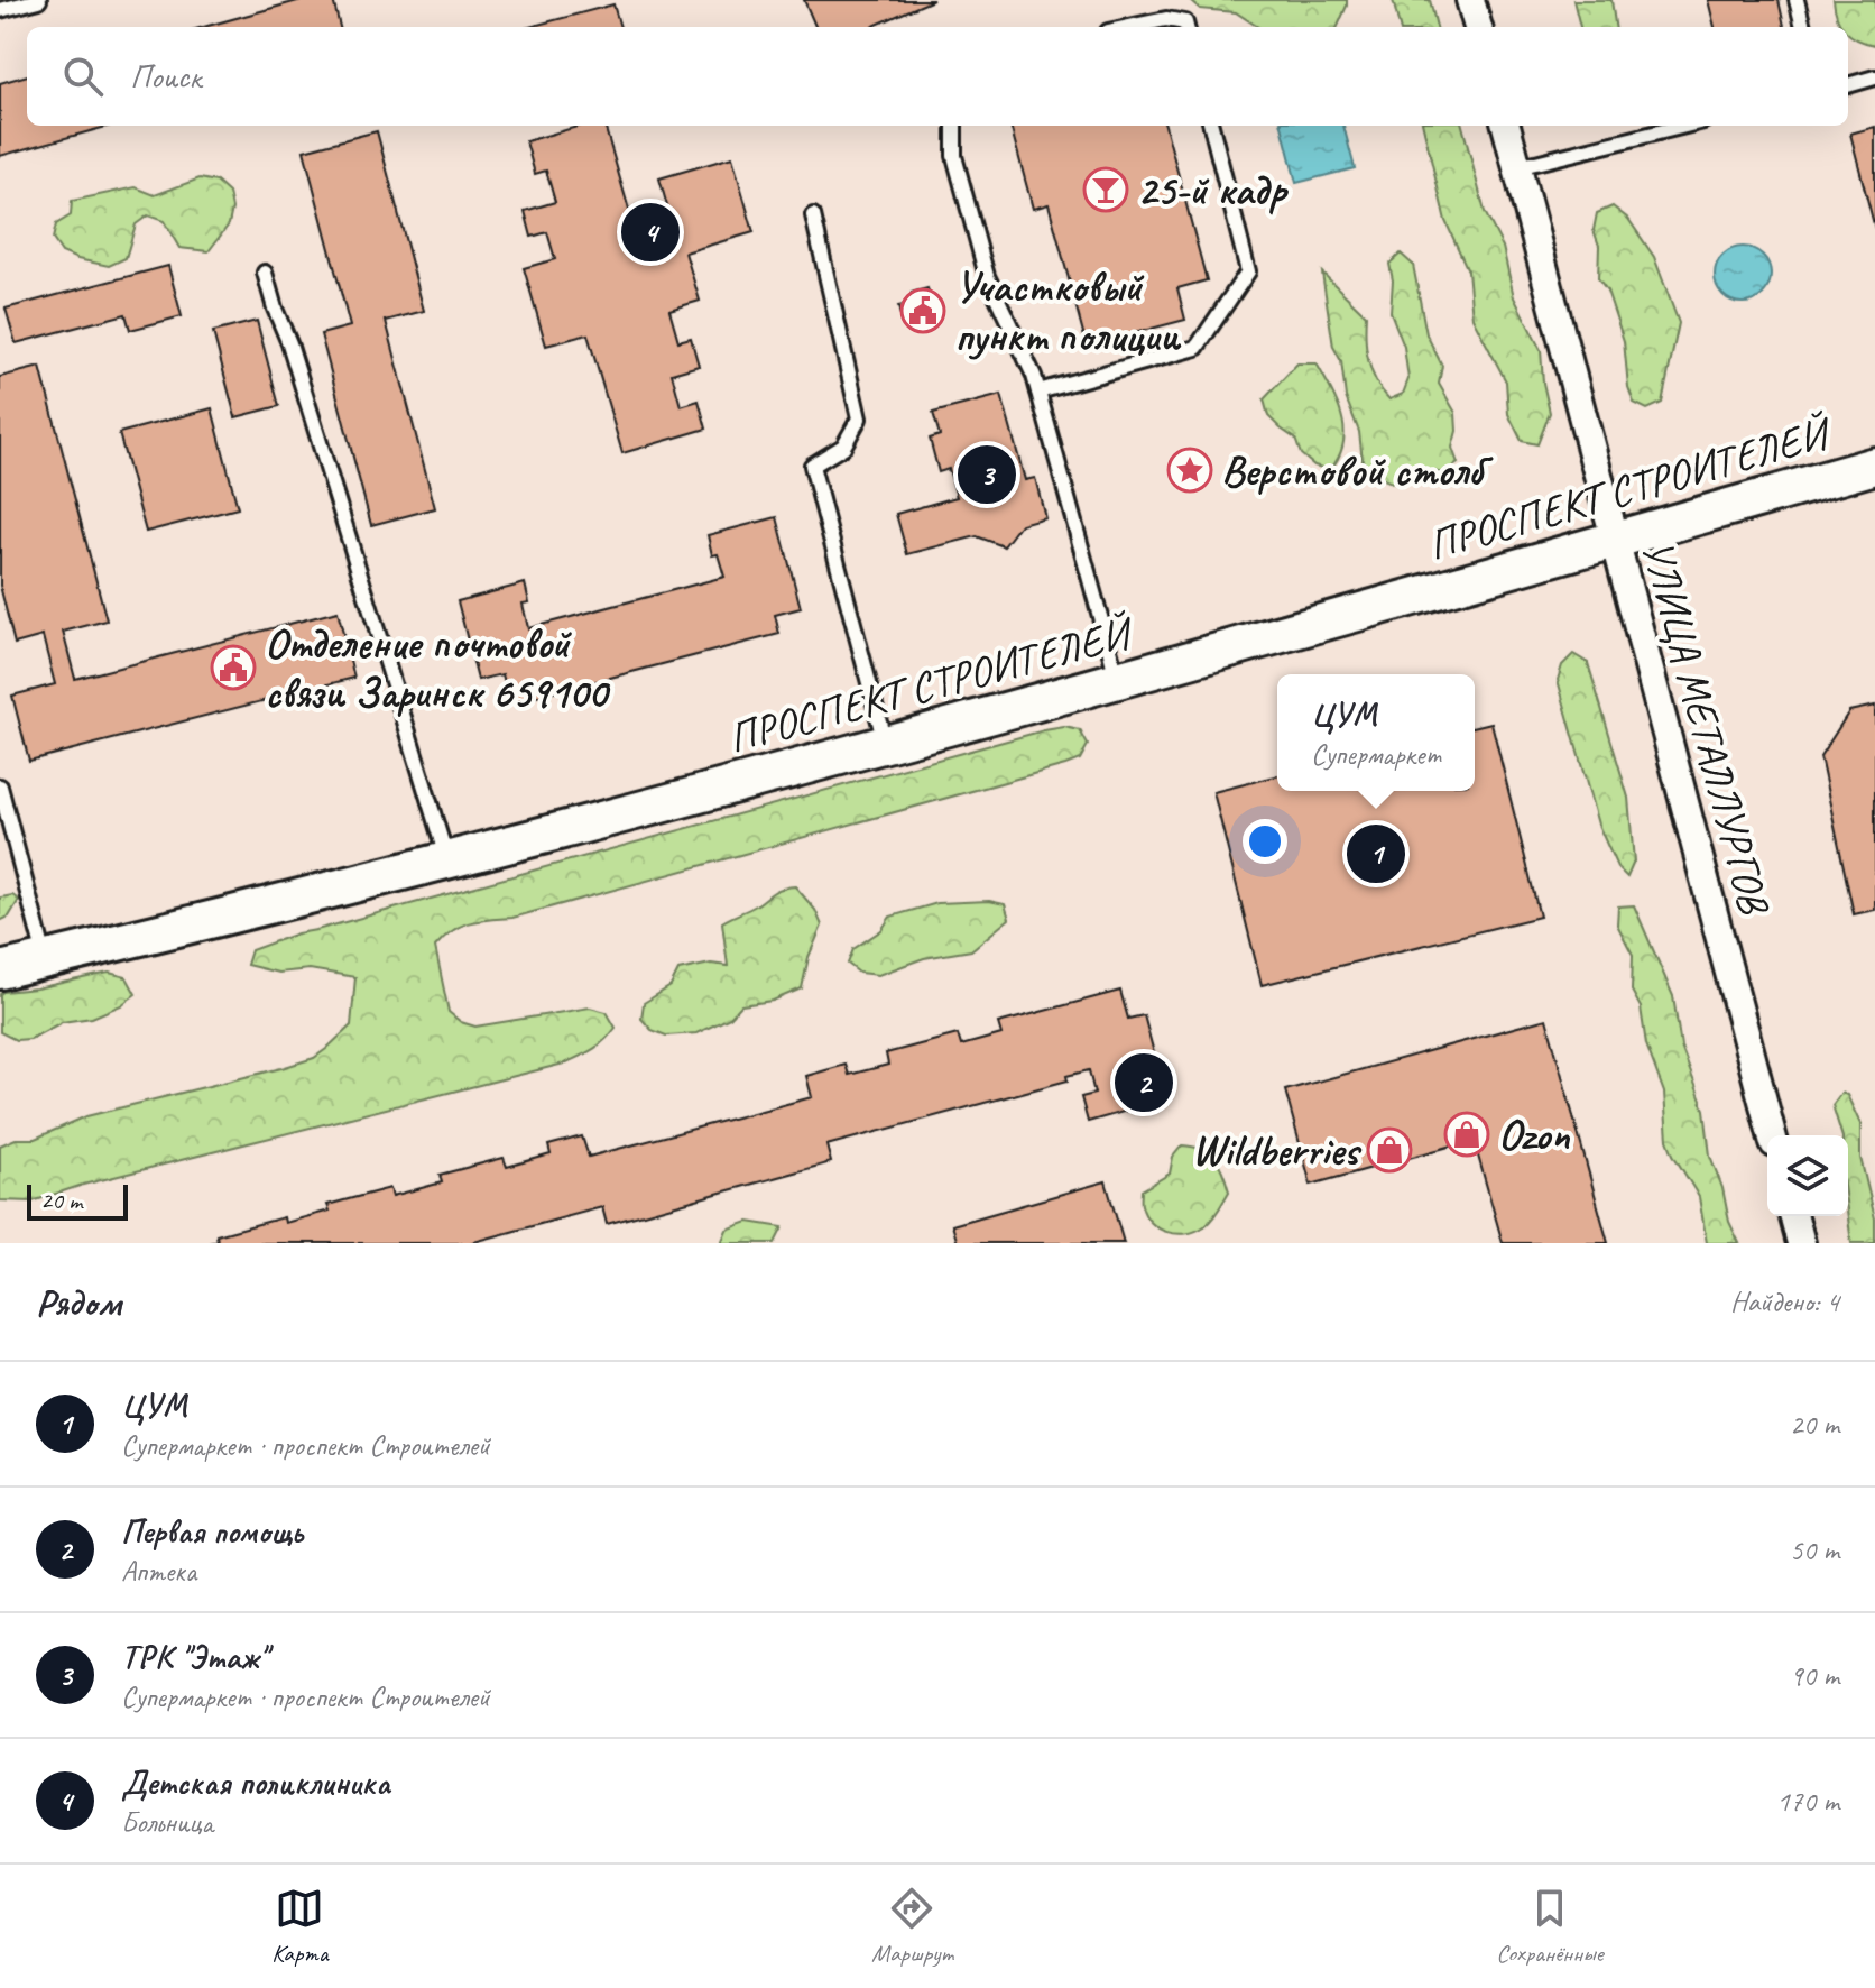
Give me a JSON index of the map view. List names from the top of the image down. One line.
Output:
{"streets":{"street":["ПРОСПЕКТ СТРОИТЕЛЕЙ","УЛИЦА МЕТАЛЛУРГОВ"]},"crossings":[["ПРОСПЕКТ СТРОИТЕЛЕЙ","УЛИЦА МЕТАЛЛУРГОВ"]],"places":{"bar":["25-й кадр"],"public building":["Участковый пункт полиции","Отделение почтовой связи Заринск 659100"],"place":["Верстовой столб"],"shop":["Ozon","Wildberries"]},"scale_bar":"20 m","page":{"search":"Поиск","pins":["4","3","1","2"],"popup":["ЦУМ","Супермаркет"],"scale":"20 m","heading":["Рядом","Найдено: 4"],"list":[{"mark":"1","name":"ЦУМ","note":"Супермаркет · проспект Строителей","value":"20 m"},{"mark":"2","name":"Первая помощь","note":"Аптека","value":"50 m"},{"mark":"3","name":"ТРК \"Этаж\"","note":"Супермаркет · проспект Строителей","value":"90 m"},{"mark":"4","name":"Детская поликлиника","note":"Больница","value":"170 m"}],"nav":["Карта","Маршрут","Сохранённые"]}}
